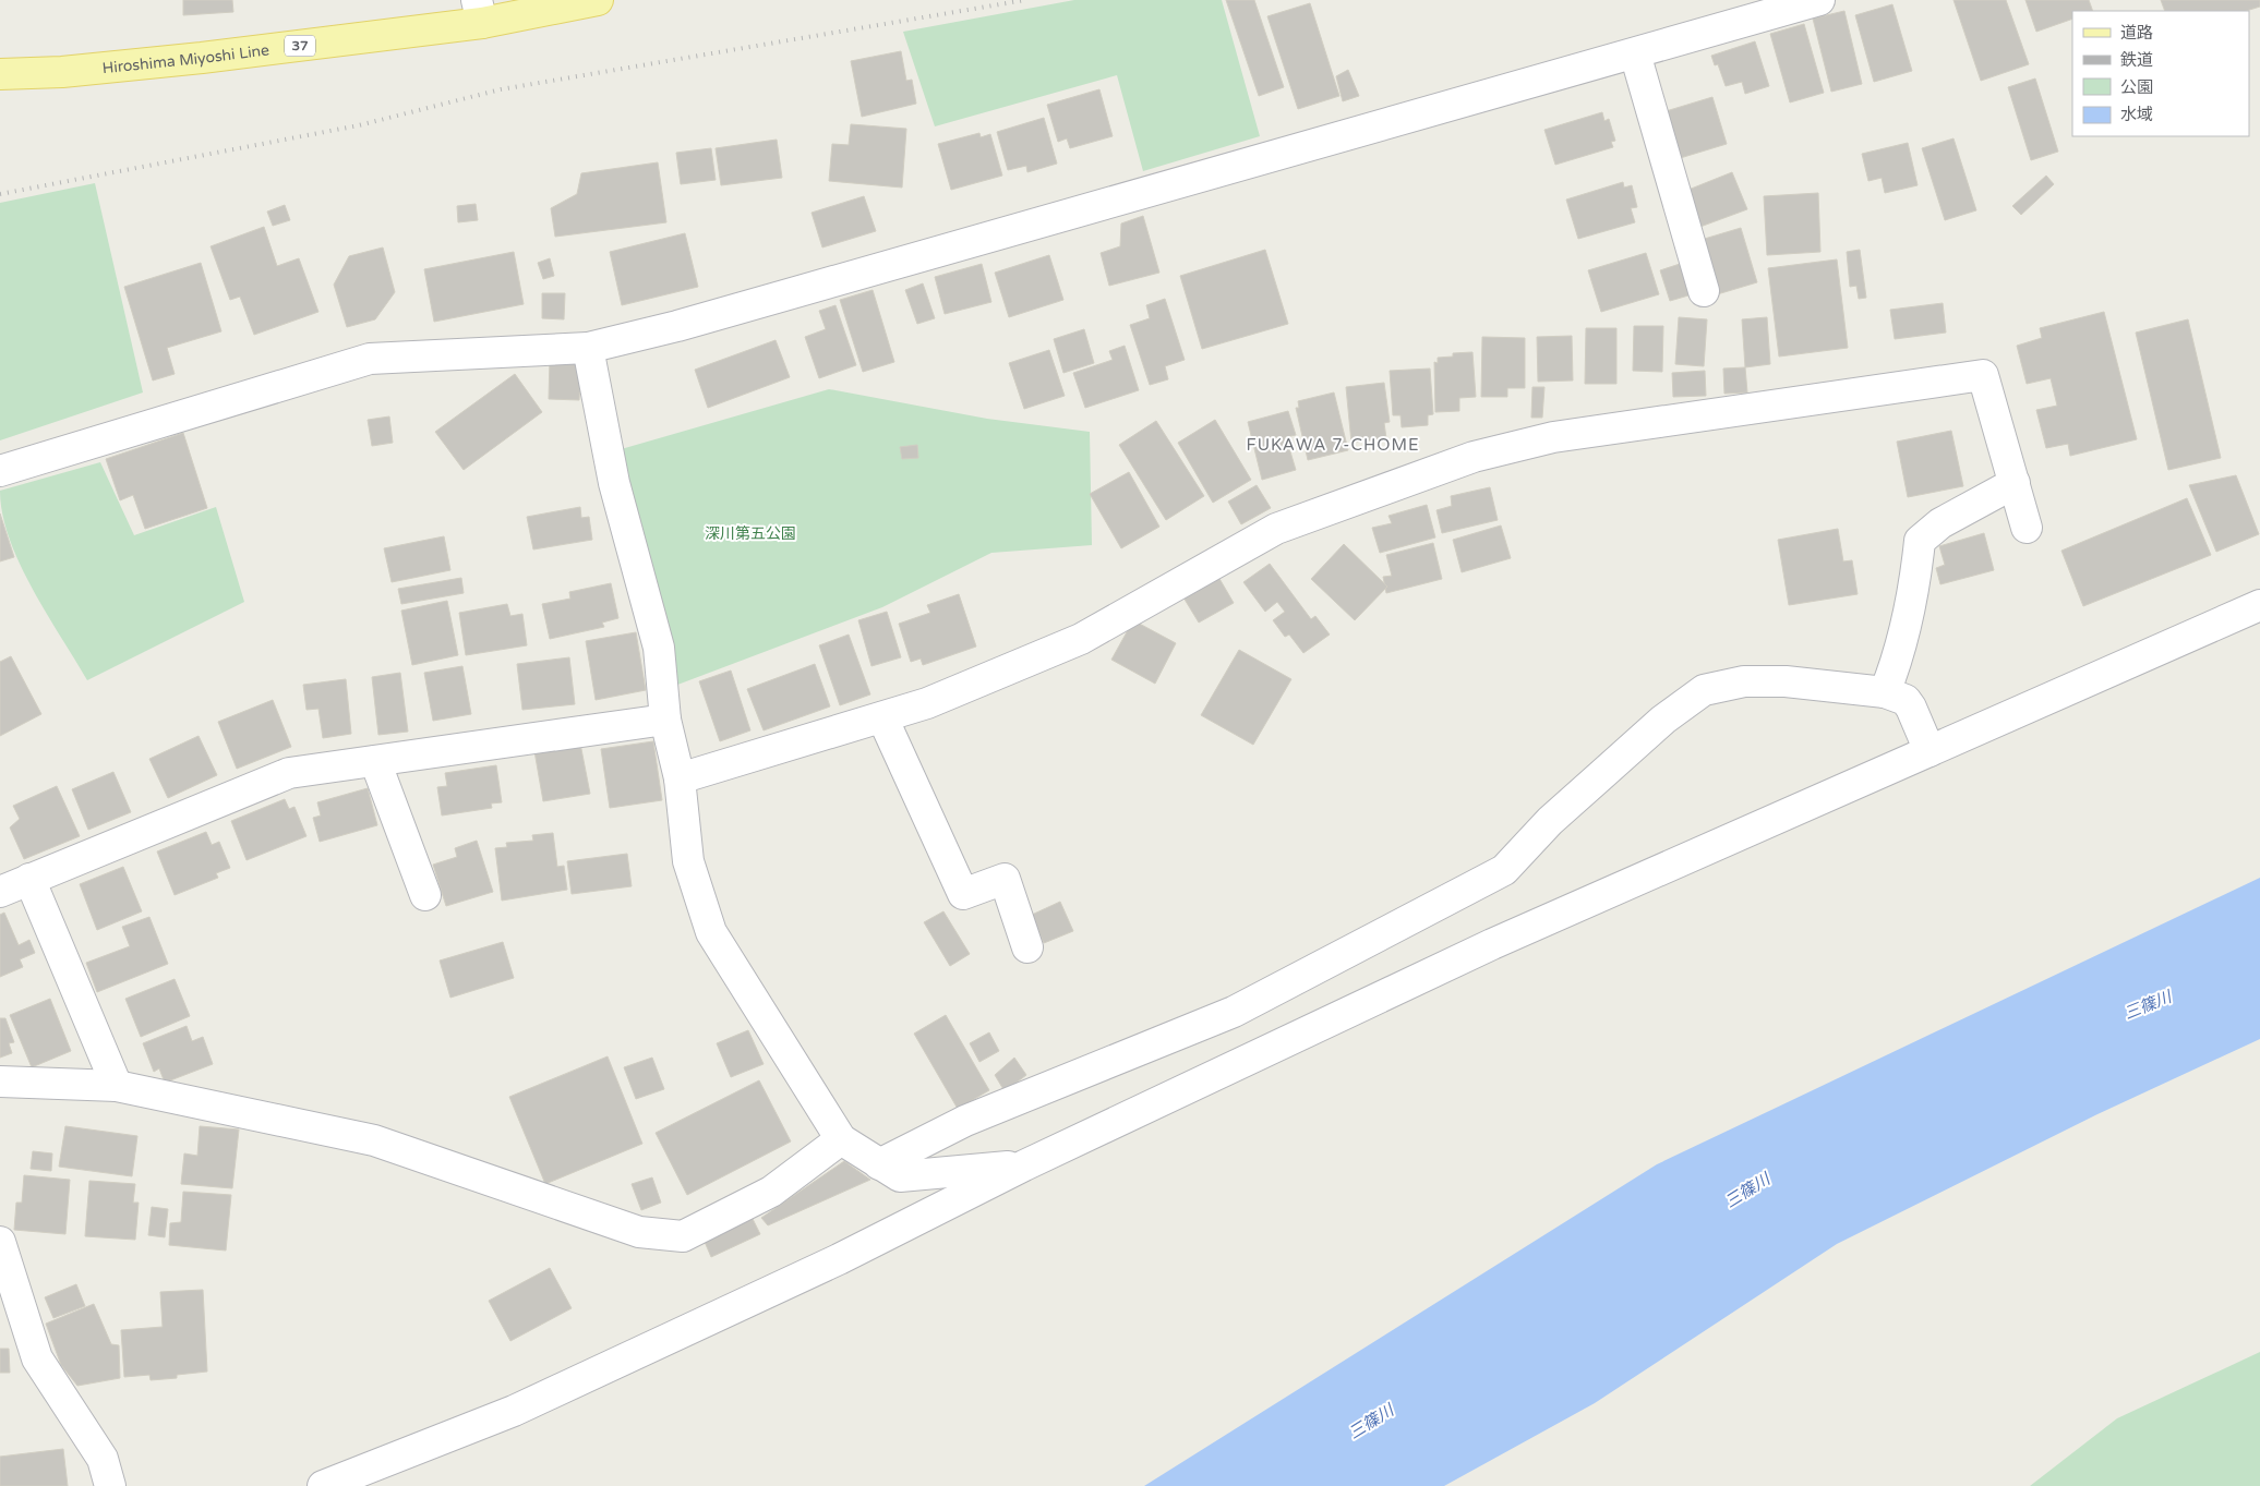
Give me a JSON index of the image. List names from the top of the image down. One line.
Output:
{"streets":{"main road":["37","Hiroshima Miyoshi Line"]},"districts":["FUKAWA 7-CHOME"],"water":["三篠川"],"parks":["深川第五公園"],"legend":["道路","鉄道","公園","水域"]}
